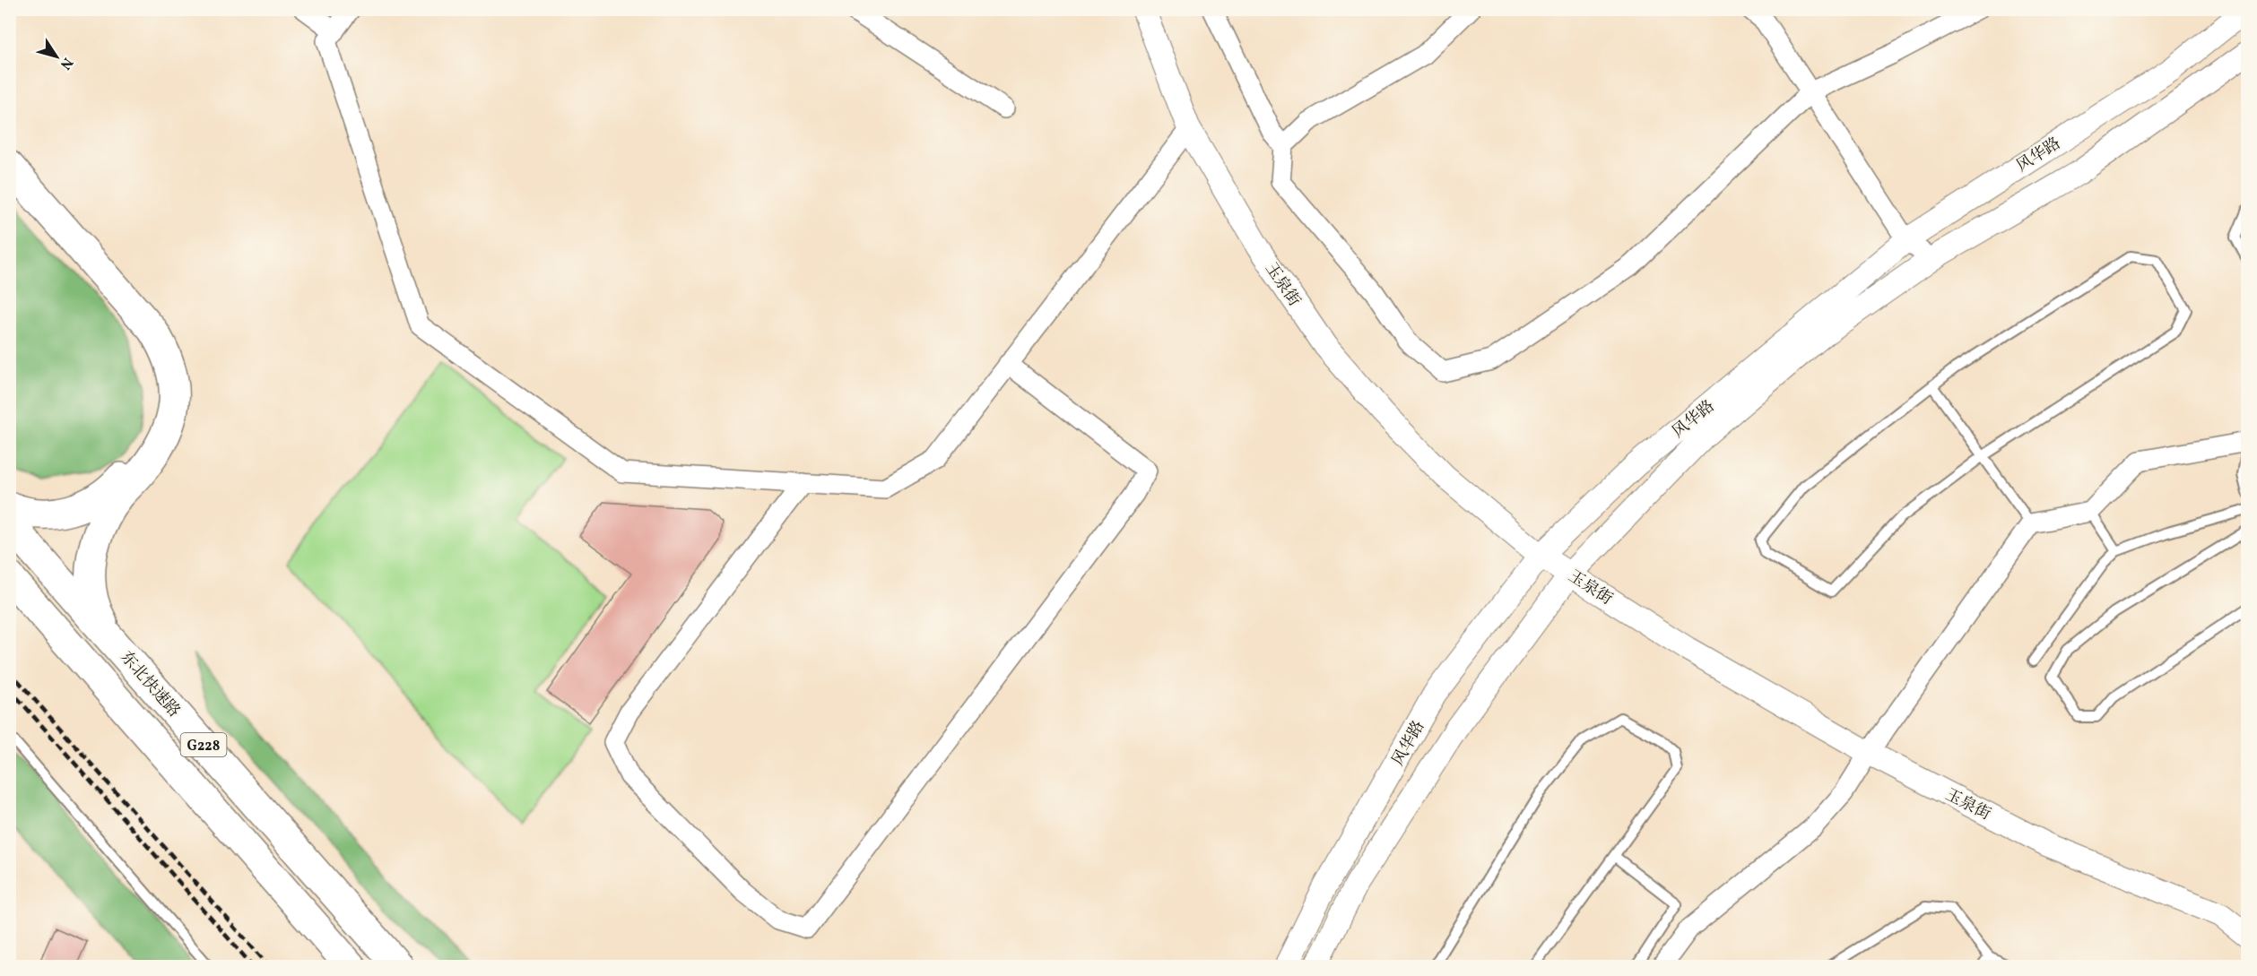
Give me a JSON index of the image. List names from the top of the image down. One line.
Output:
{"streets":{"highway":["东北快速路","G228"],"street":["风华路","玉泉街"]},"crossings":[["风华路","玉泉街"]],"north":"bottom right"}
